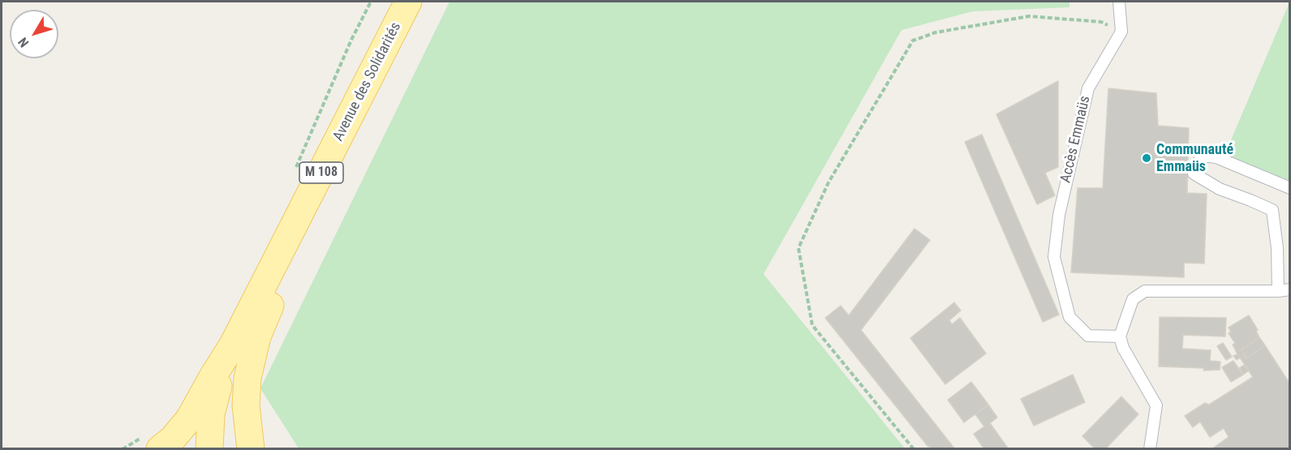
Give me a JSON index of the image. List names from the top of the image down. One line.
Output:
{"streets":{"main road":["Avenue des Solidarités","M 108"],"lane":["Accès Emmaüs"]},"places":["Communauté Emmaüs"],"north":"bottom left"}
